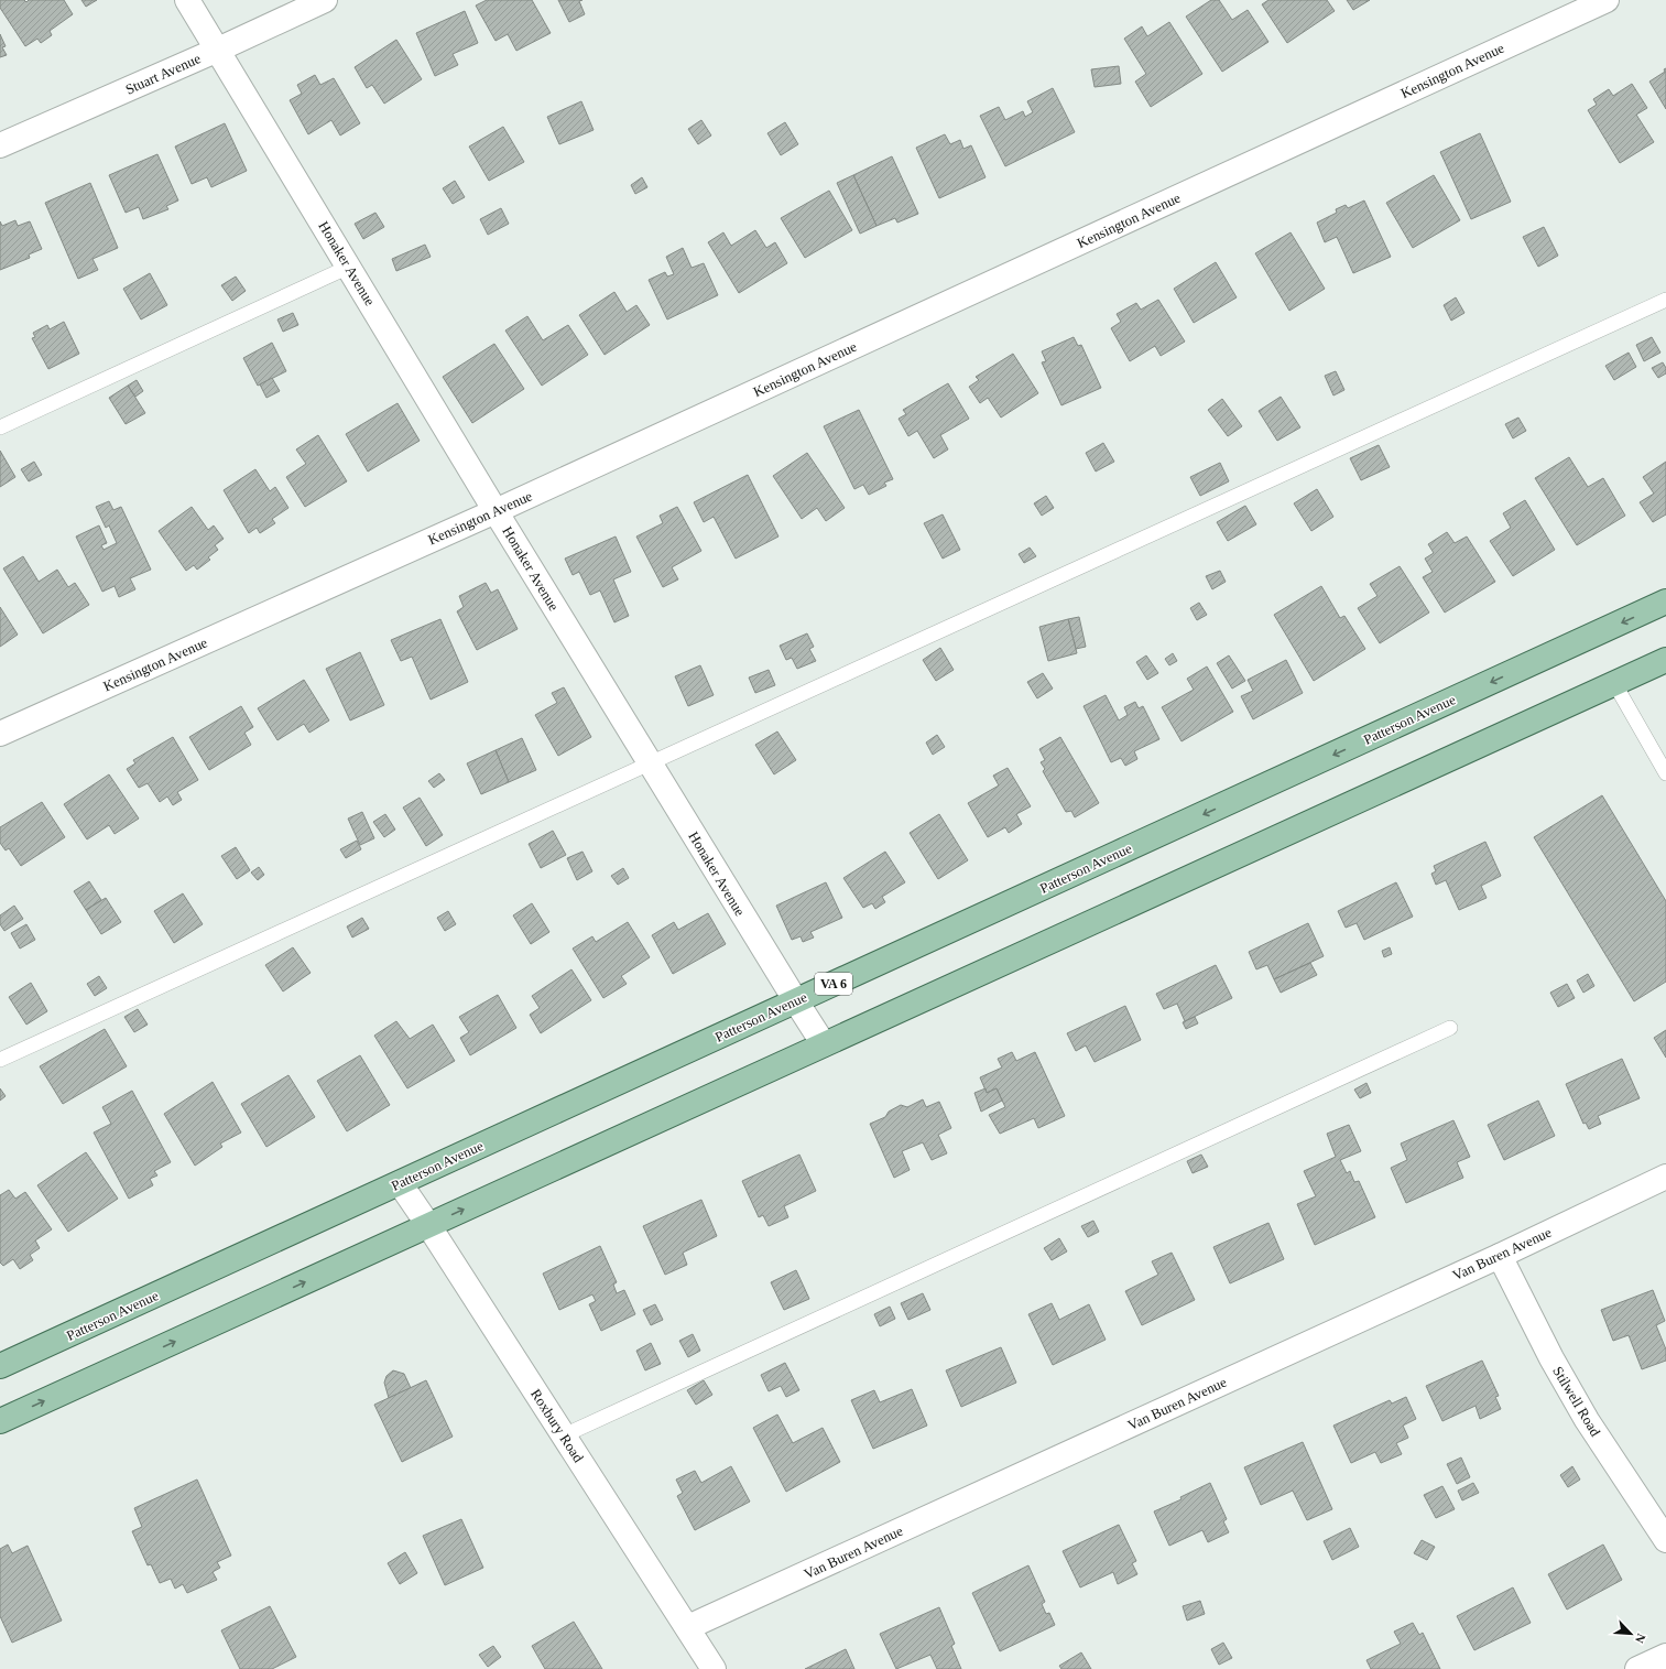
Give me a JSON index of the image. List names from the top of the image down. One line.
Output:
{"streets":{"main road":["Patterson Avenue","VA 6"],"street":["Kensington Avenue","Stuart Avenue","Honaker Avenue","Van Buren Avenue","Stilwell Road","Roxbury Road"]},"crossings":[["Kensington Avenue","Honaker Avenue"],["Stuart Avenue","Honaker Avenue"],["Honaker Avenue","Patterson Avenue"],["Patterson Avenue","Roxbury Road"],["Van Buren Avenue","Stilwell Road"],["Van Buren Avenue","Roxbury Road"]],"north":"bottom right"}
